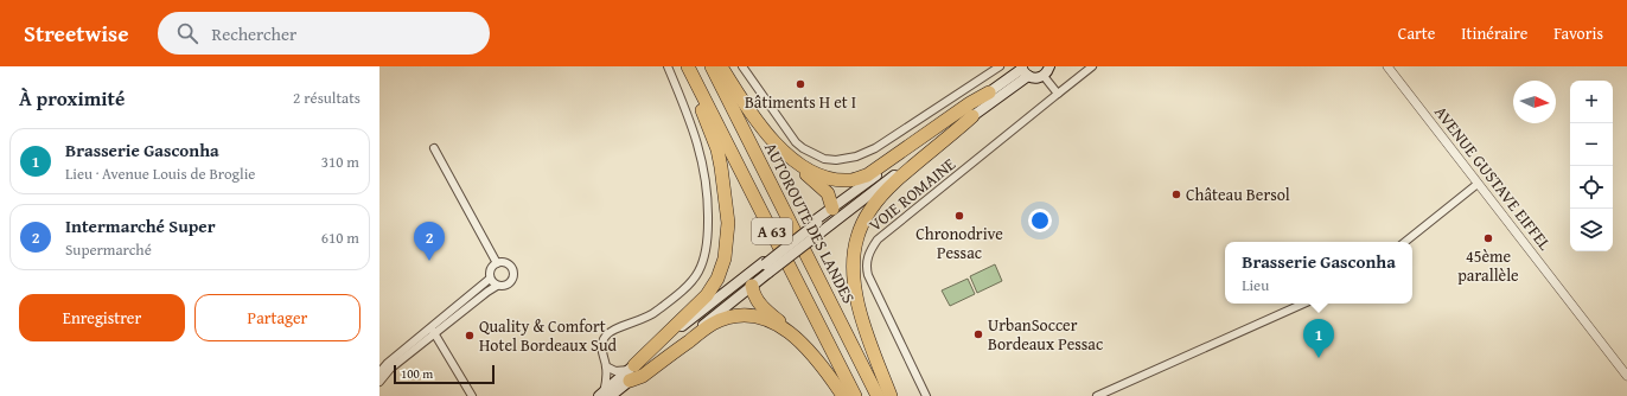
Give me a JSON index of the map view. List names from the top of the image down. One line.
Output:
{"streets":{"highway":["AUTOROUTE DES LANDES","A 63"],"street":["AVENUE GUSTAVE EIFFEL","VOIE ROMAINE"]},"places":["Bâtiments H et I","Château Bersol","Chronodrive Pessac","45ème parallèle","UrbanSoccer Bordeaux Pessac","Quality & Comfort Hotel Bordeaux Sud"],"scale_bar":"100 m","north":"right","page":{"header":"Streetwise","search":"Rechercher","nav":["Carte","Itinéraire","Favoris"],"heading":["À proximité","2 résultats"],"map_buttons":["+","−"],"list":[{"mark":"1","name":"Brasserie Gasconha","note":"Lieu · Avenue Louis de Broglie","value":"310 m"},{"mark":"2","name":"Intermarché Super","note":"Supermarché","value":"610 m"}],"pins":["2","1"],"popup":["Brasserie Gasconha","Lieu"],"buttons":["Enregistrer","Partager"],"scale":"100 m"}}
